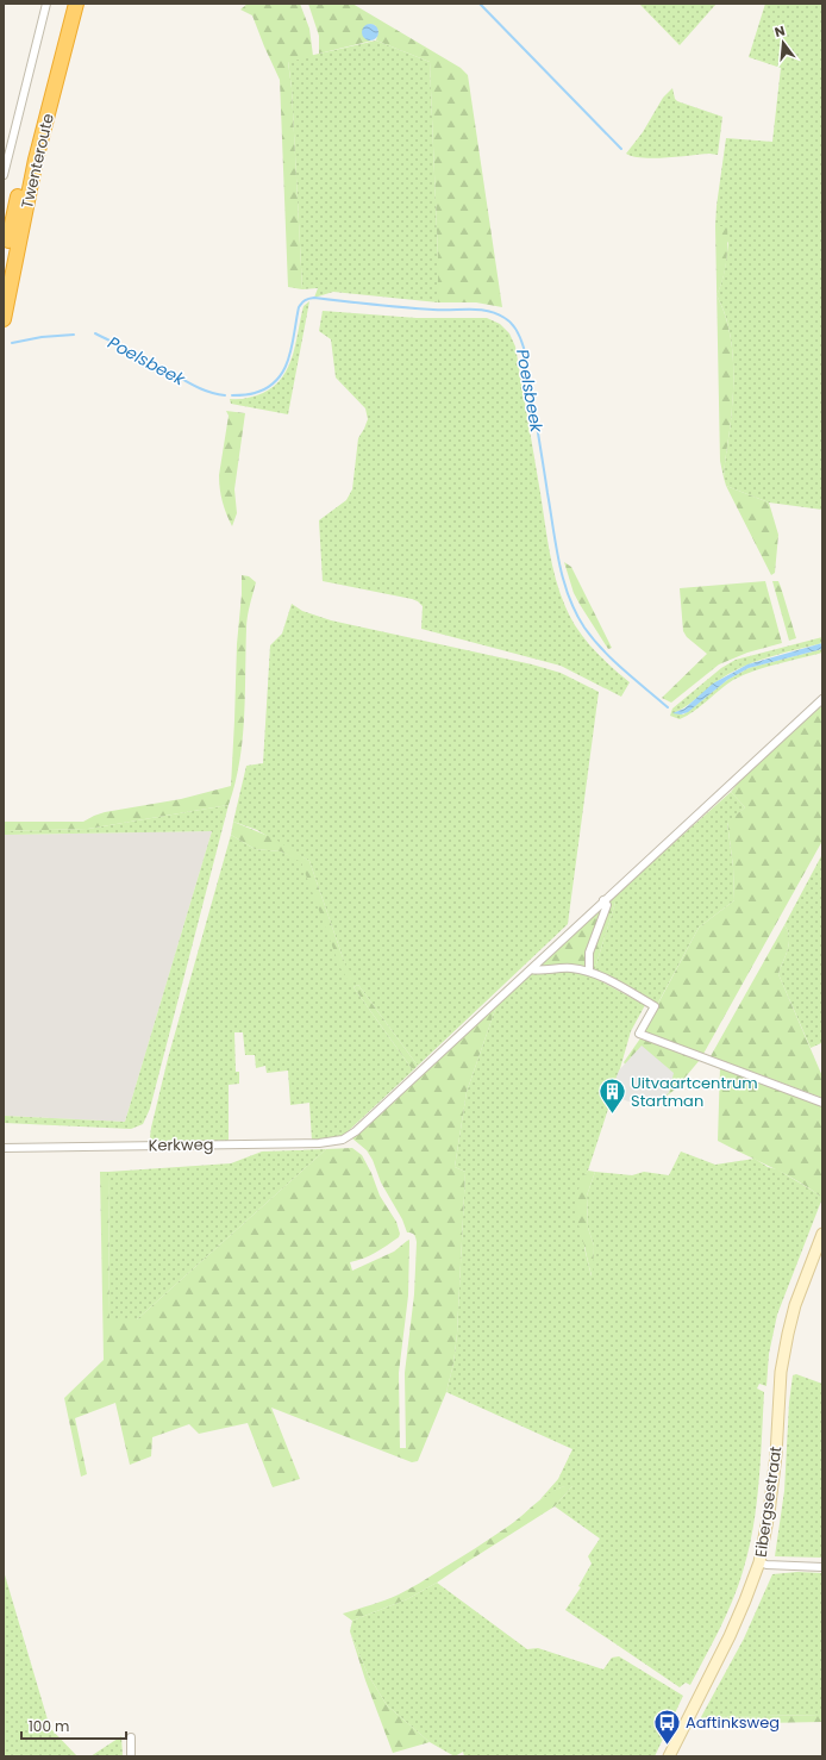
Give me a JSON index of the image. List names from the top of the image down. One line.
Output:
{"streets":{"highway":["Twenteroute"],"main road":["Eibergsestraat"],"street":["Kerkweg"]},"water":["Poelsbeek"],"places":{"building":["Uitvaartcentrum Startman"],"bus stop":["Aaftinksweg"]},"scale_bar":"100 m","north":"top"}
